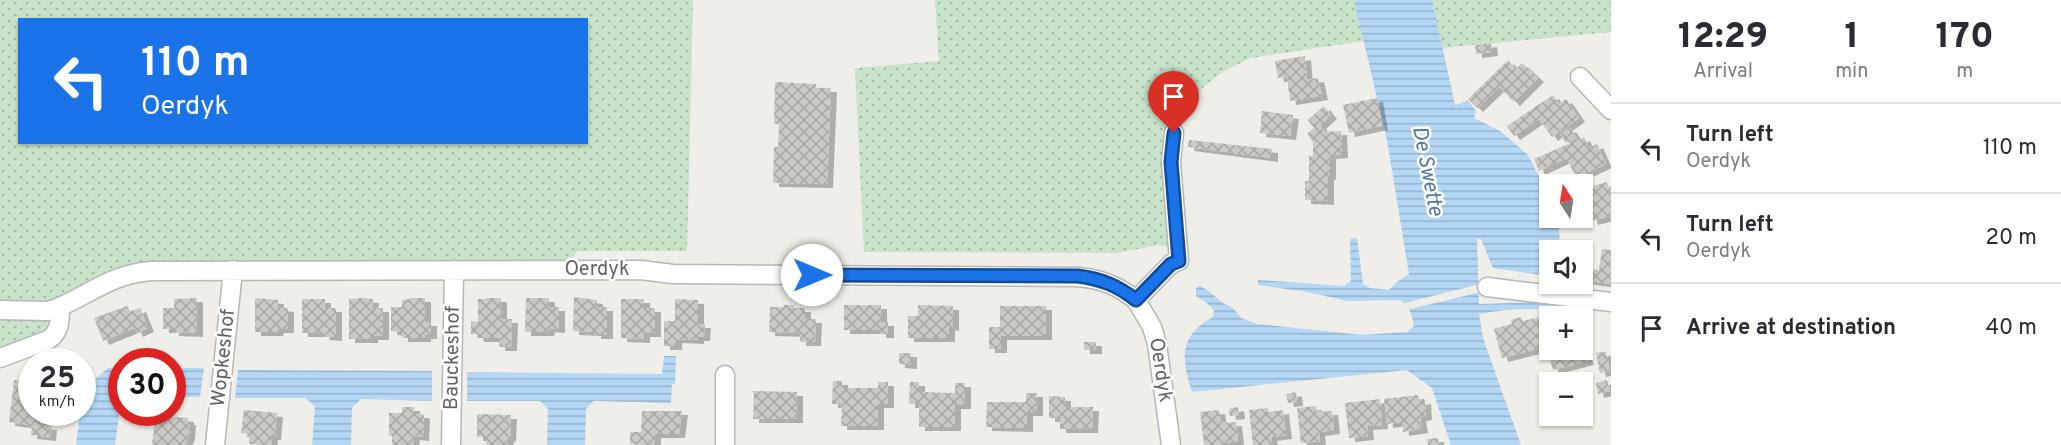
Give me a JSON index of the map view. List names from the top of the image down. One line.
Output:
{"streets":{"street":["Oerdyk","Wopkeshof","Bauckeshof"]},"crossings":[["Oerdyk","Wopkeshof"],["Oerdyk","Bauckeshof"]],"water":["De Swette"],"north":"top","page":{"eta":["12:29","Arrival","1","min","170","m"],"turn":["110 m","Oerdyk"],"list":[{"name":"Turn left","note":"Oerdyk","value":"110 m"},{"name":"Turn left","note":"Oerdyk","value":"20 m"},{"name":"Arrive at destination","value":"40 m"}],"map_buttons":["+","−"],"speed":"25 km/h","limit":"30"}}
